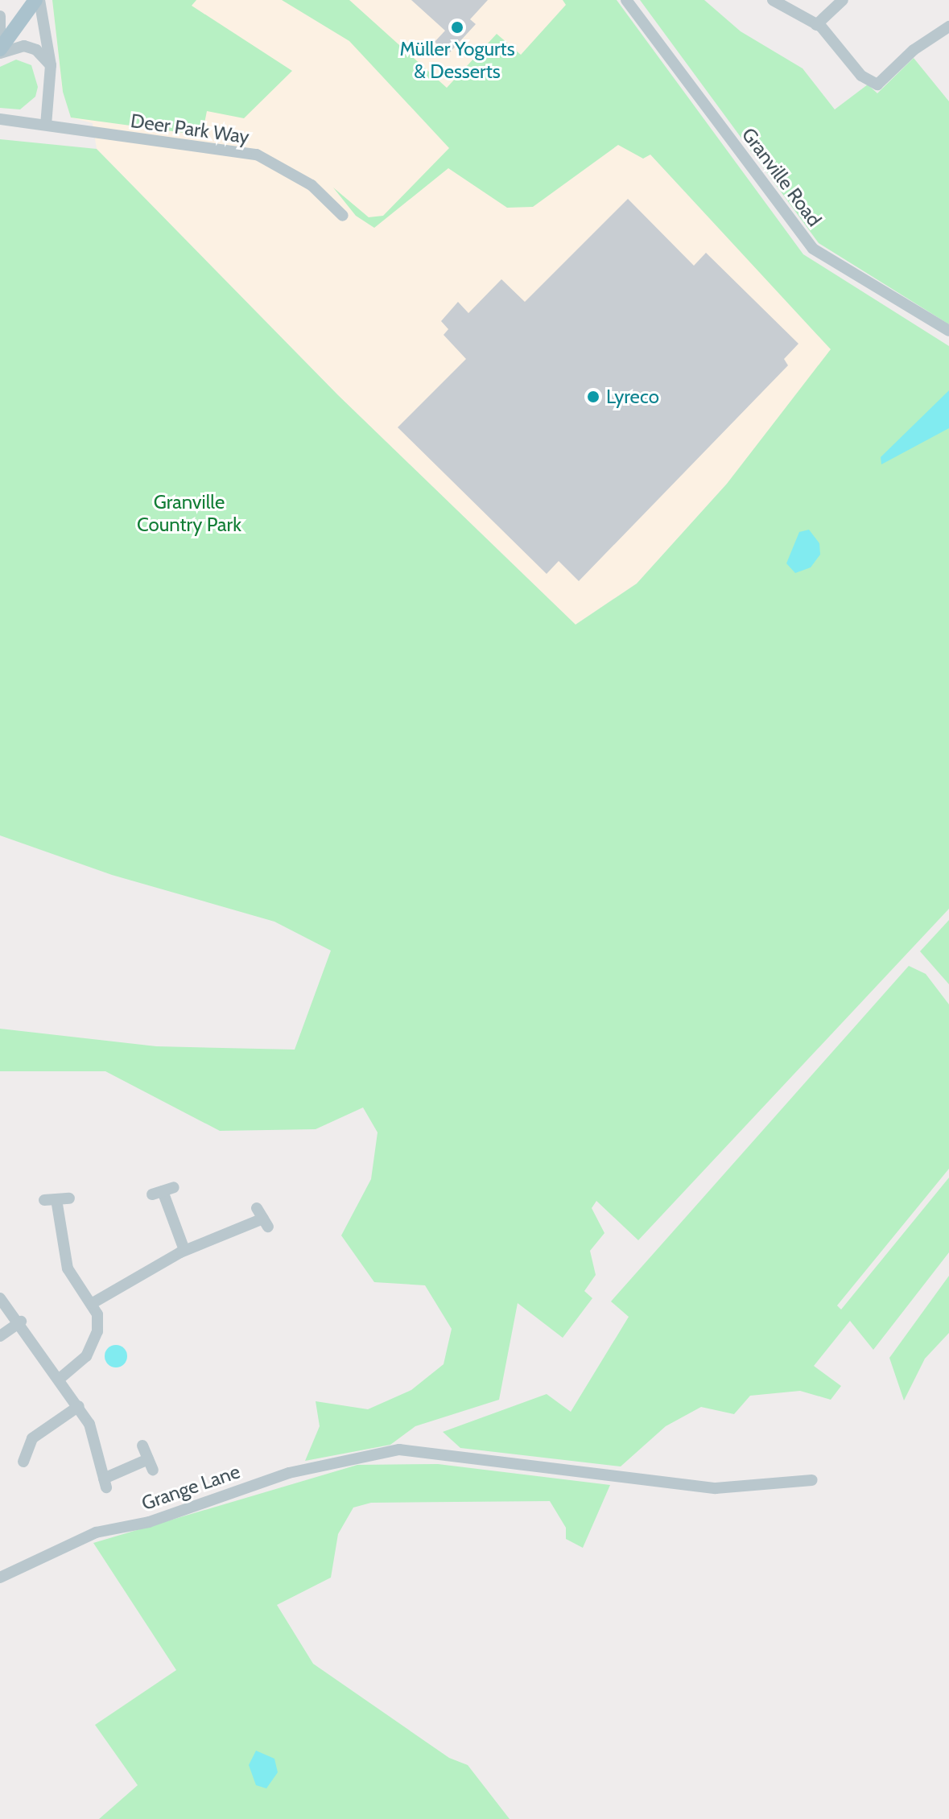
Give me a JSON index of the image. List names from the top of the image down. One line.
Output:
{"streets":{"street":["Deer Park Way","Granville Road","Grange Lane"]},"parks":["Granville Country Park"],"places":["Müller Yogurts & Desserts","Lyreco"]}
